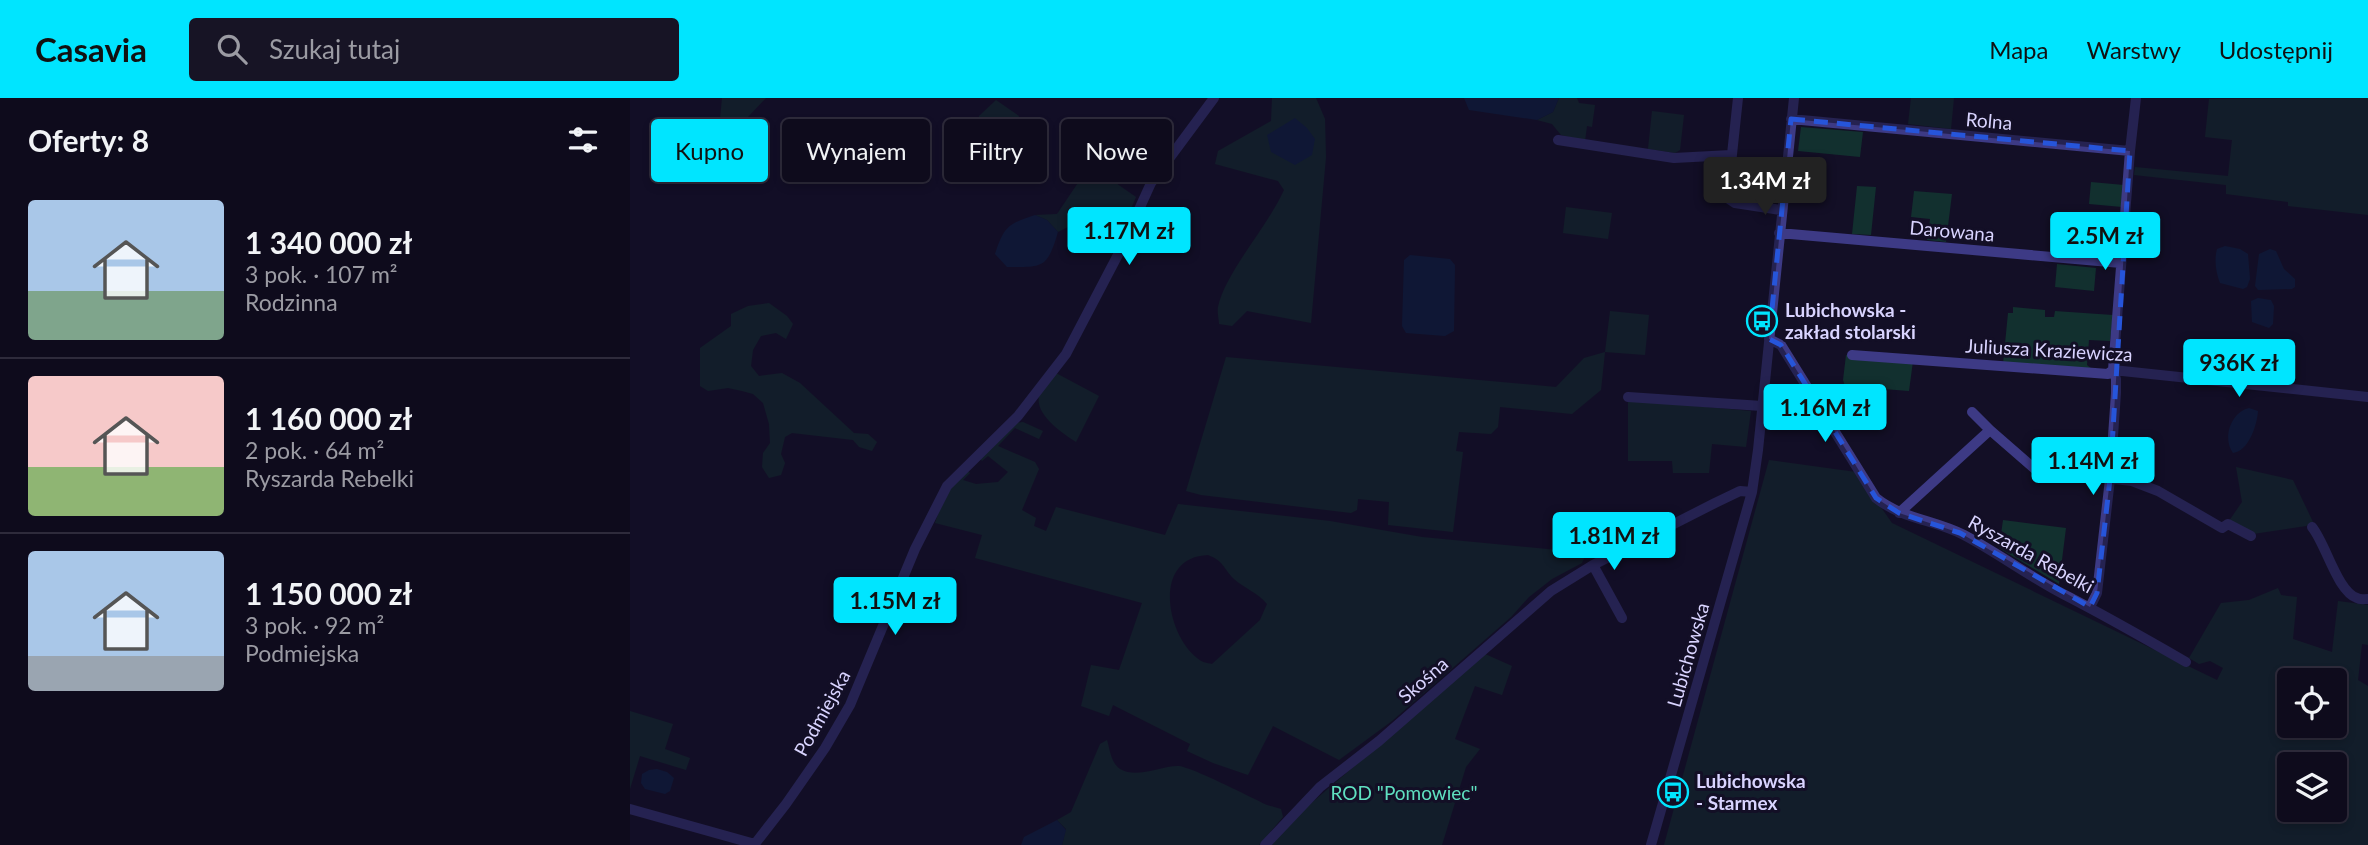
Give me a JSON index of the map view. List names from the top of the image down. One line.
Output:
{"streets":{"street":["Rolna","Darowana","Juliusza Kraziewicza","Ryszarda Rebelki","Lubichowska","Skośna","Podmiejska"]},"crossings":[["Rolna","Lubichowska"],["Darowana","Lubichowska"],["Ryszarda Rebelki","Lubichowska"],["Lubichowska","Skośna"]],"parks":["ROD \"Pomowiec\""],"places":{"bus stop":["Lubichowska - zakład stolarski","Lubichowska - Starmex"]},"page":{"header":"Casavia","search":"Szukaj tutaj","nav":["Mapa","Warstwy","Udostępnij"],"heading":"Oferty: 8","chip":["Kupno","Wynajem","Filtry","Nowe"],"price":["1.34M zł","1.17M zł","2.5M zł","936K zł","1.16M zł","1.14M zł","1.81M zł","1.15M zł"],"list":[{"name":"1 340 000 zł","note":"3 pok. · 107 m² · Rodzinna"},{"name":"1 160 000 zł","note":"2 pok. · 64 m² · Ryszarda Rebelki"},{"name":"1 150 000 zł","note":"3 pok. · 92 m² · Podmiejska"}]}}
